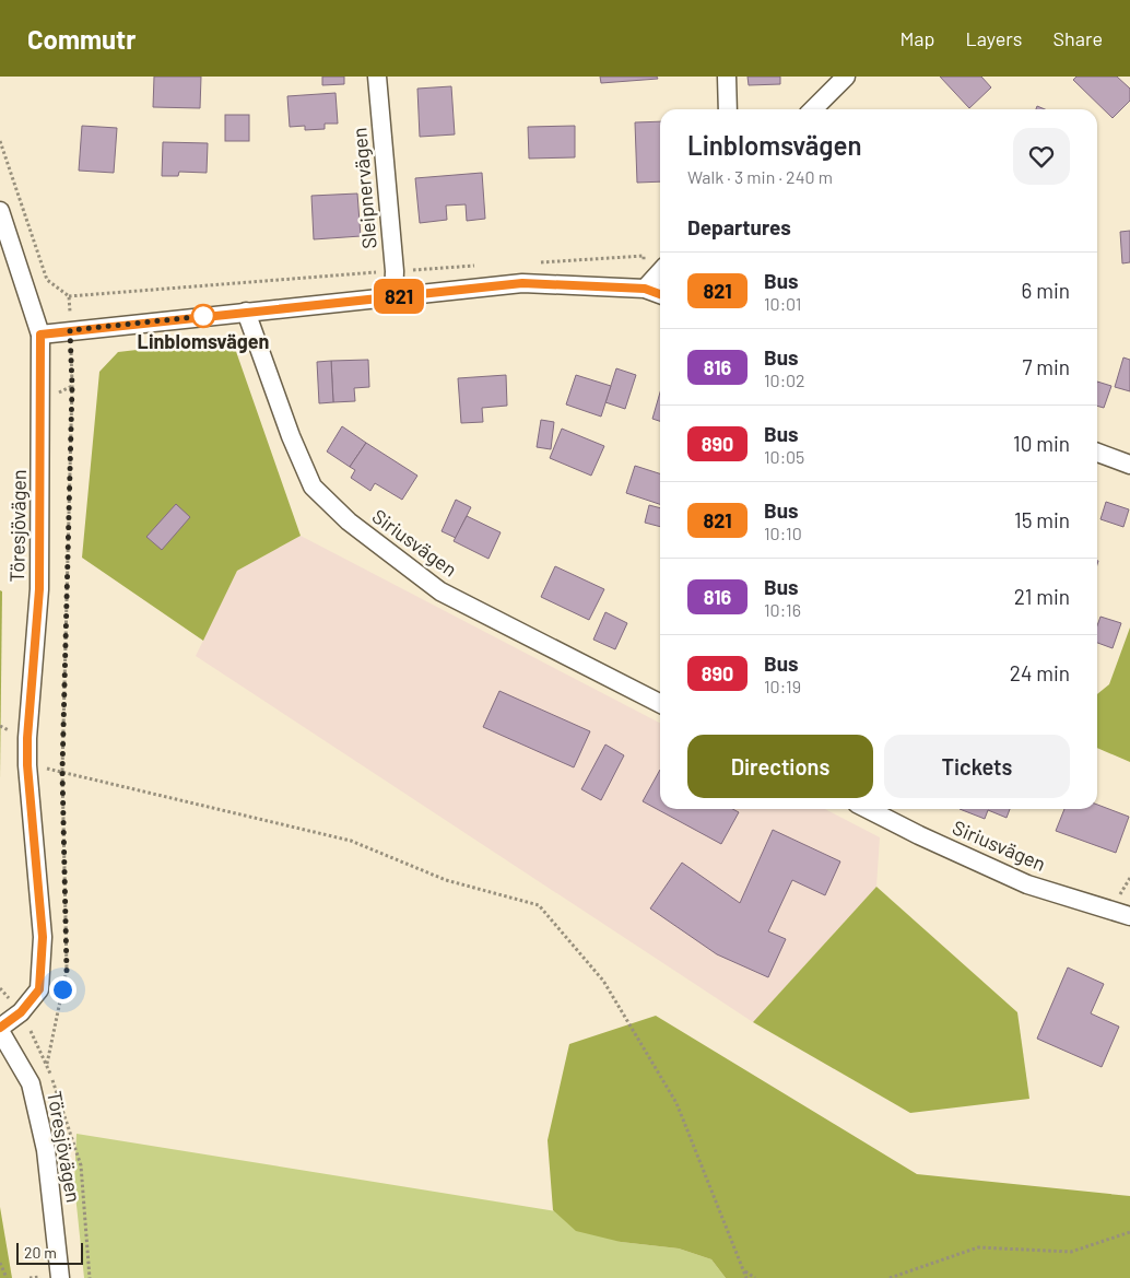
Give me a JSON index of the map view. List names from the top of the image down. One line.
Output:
{"streets":{"street":["Sleipnervägen","Töresjövägen","Siriusvägen"]},"places":["Linblomsvägen"],"lines":["bus line 821"],"scale_bar":"20 m","page":{"header":"Commutr","nav":["Map","Layers","Share"],"on_map":"821","heading":[["Linblomsvägen","Walk · 3 min · 240 m"],"Departures"],"list":[{"mark":"821","name":"Bus","note":"10:01","value":"6 min"},{"mark":"816","name":"Bus","note":"10:02","value":"7 min"},{"mark":"890","name":"Bus","note":"10:05","value":"10 min"},{"mark":"821","name":"Bus","note":"10:10","value":"15 min"},{"mark":"816","name":"Bus","note":"10:16","value":"21 min"},{"mark":"890","name":"Bus","note":"10:19","value":"24 min"}],"buttons":["Directions","Tickets"],"scale":"20 m"}}
